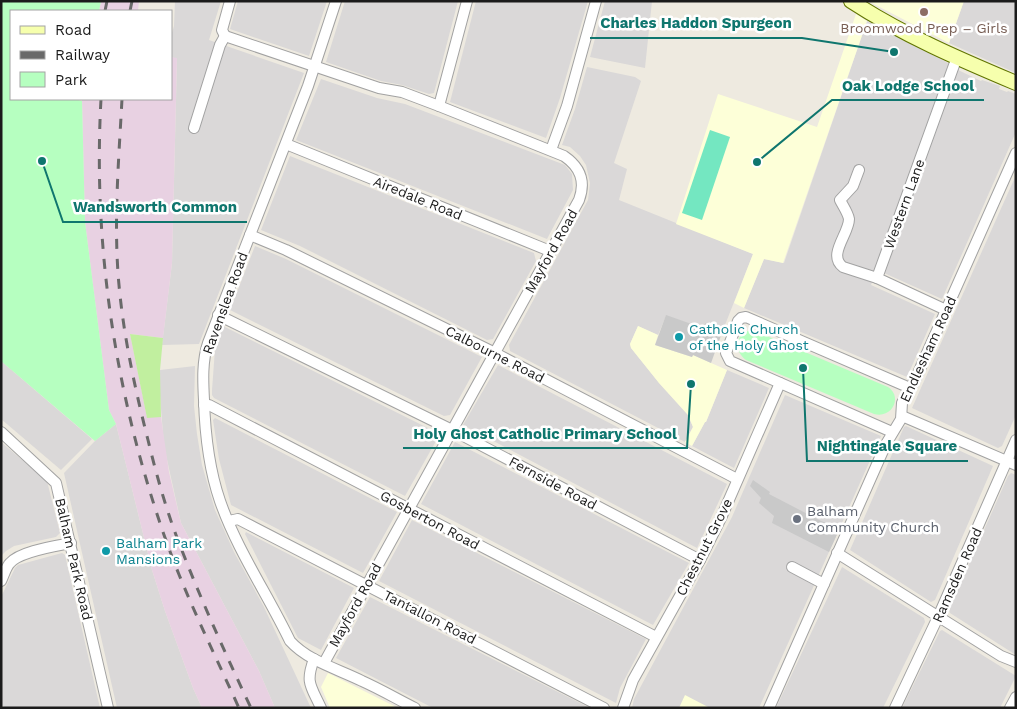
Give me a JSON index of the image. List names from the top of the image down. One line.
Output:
{"streets":{"street":["Airedale Road","Western Lane","Mayford Road","Ravenslea Road","Endlesham Road","Calbourne Road","Fernside Road","Gosberton Road","Chestnut Grove","Balham Park Road","Ramsden Road","Tantallon Road"]},"crossings":[["Airedale Road","Mayford Road"],["Airedale Road","Ravenslea Road"],["Mayford Road","Ravenslea Road"],["Mayford Road","Calbourne Road"],["Mayford Road","Fernside Road"],["Mayford Road","Gosberton Road"],["Mayford Road","Tantallon Road"],["Ravenslea Road","Calbourne Road"],["Ravenslea Road","Fernside Road"],["Ravenslea Road","Gosberton Road"],["Ravenslea Road","Tantallon Road"],["Calbourne Road","Chestnut Grove"],["Fernside Road","Chestnut Grove"],["Gosberton Road","Chestnut Grove"]],"places":["Broomwood Prep – Girls","Charles Haddon Spurgeon","Wandsworth Common","Oak Lodge School","Catholic Church of the Holy Ghost","Nightingale Square","Holy Ghost Catholic Primary School","Balham Community Church","Balham Park Mansions"],"legend":["Road","Railway","Park"]}
